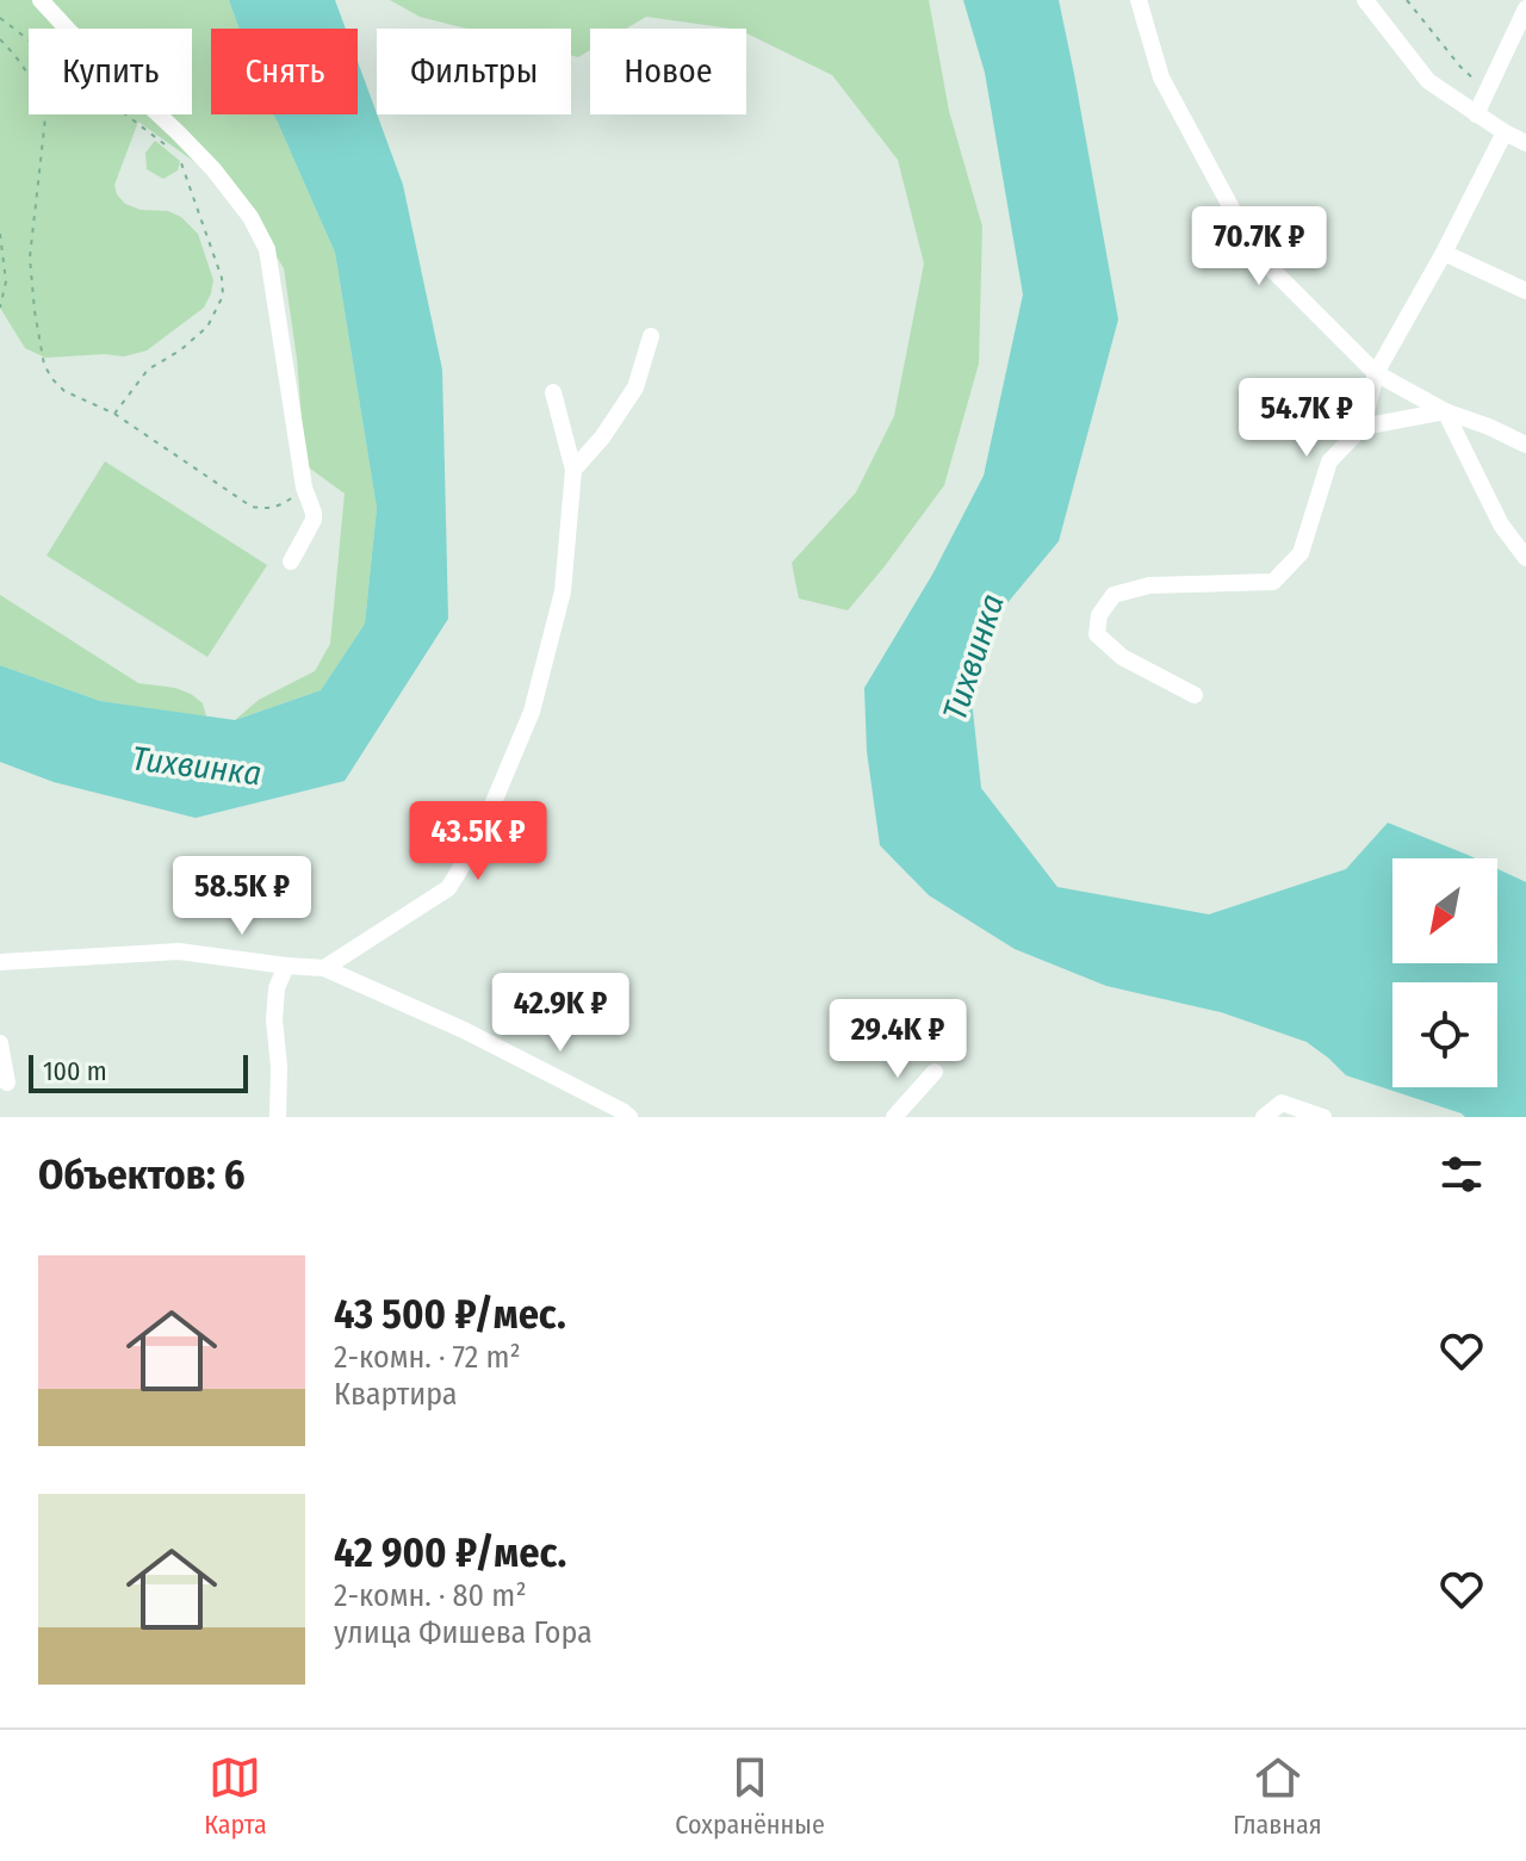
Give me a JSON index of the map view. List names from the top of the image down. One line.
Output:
{"water":["Тихвинка"],"scale_bar":"100 m","north":"bottom left","page":{"chip":["Купить","Снять","Фильтры","Новое"],"price":["70.7K ₽","54.7K ₽","43.5K ₽","58.5K ₽","42.9K ₽","29.4K ₽"],"scale":"100 m","heading":"Объектов: 6","list":[{"name":"43 500 ₽/мес.","note":"2-комн. · 72 m² · Квартира"},{"name":"42 900 ₽/мес.","note":"2-комн. · 80 m² · улица Фишева Гора"}],"tabs":["Карта","Сохранённые","Главная"]}}
